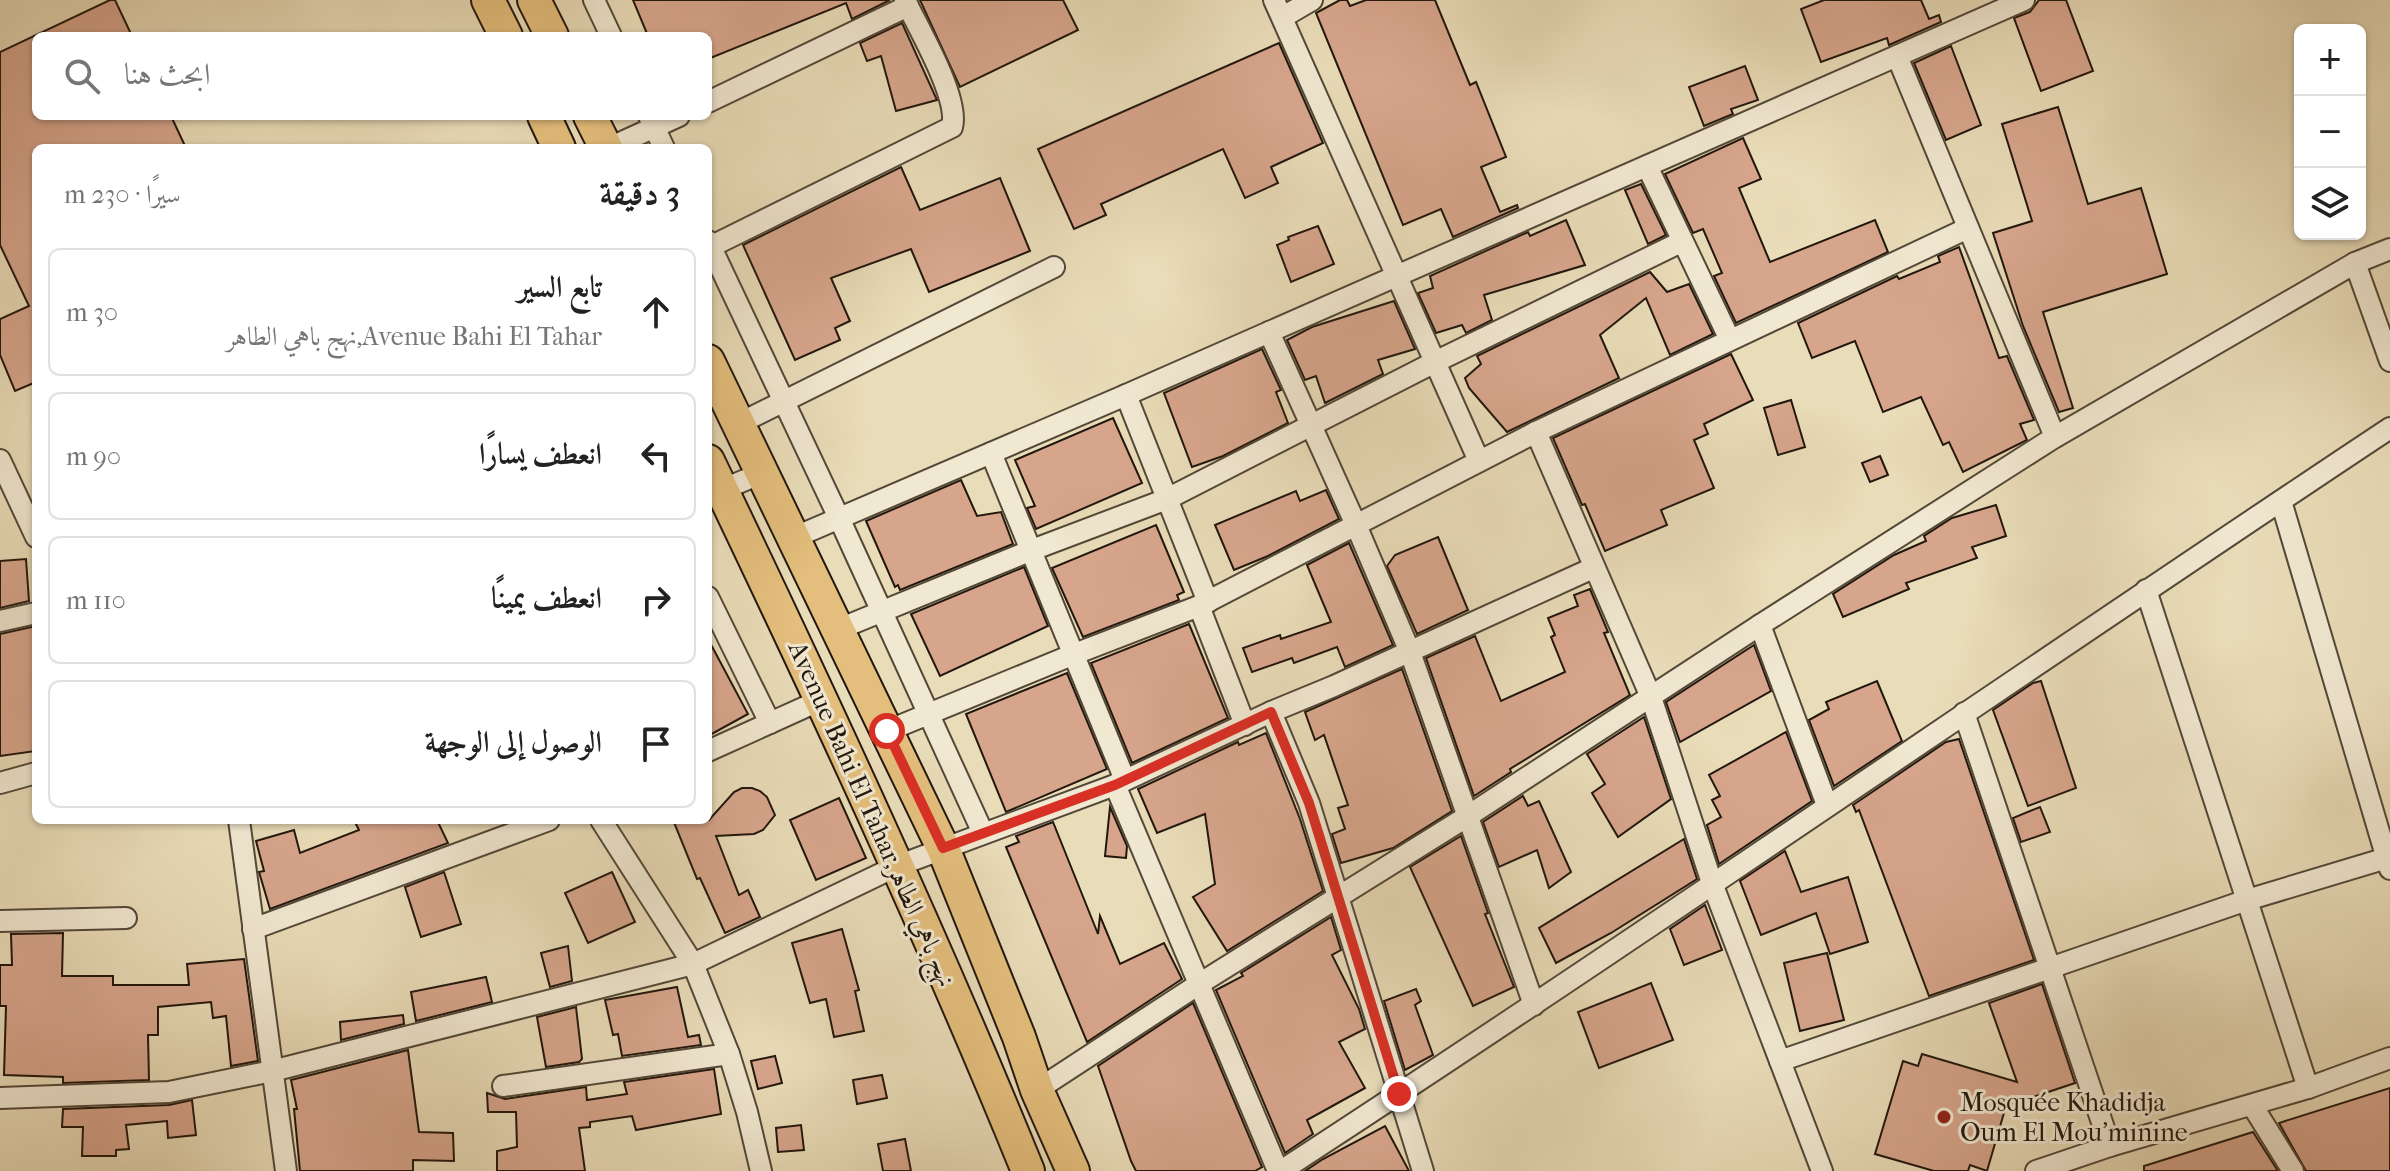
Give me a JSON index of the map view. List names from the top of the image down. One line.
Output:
{"streets":{"main road":["Avenue Bahi El Tahar,نهج باهي الطاهر"]},"places":["Mosquée Khadidja Oum El Mou'minine"],"page":{"map_buttons":["+","−"],"search":"ابحث هنا","heading":["3 دقيقة","سيرًا · 230 m"],"list":[["تابع السير","Avenue Bahi El Tahar,نهج باهي الطاهر","30 m"],["انعطف يسارًا","90 m"],["انعطف يمينًا","110 m"],"الوصول إلى الوجهة"]}}
